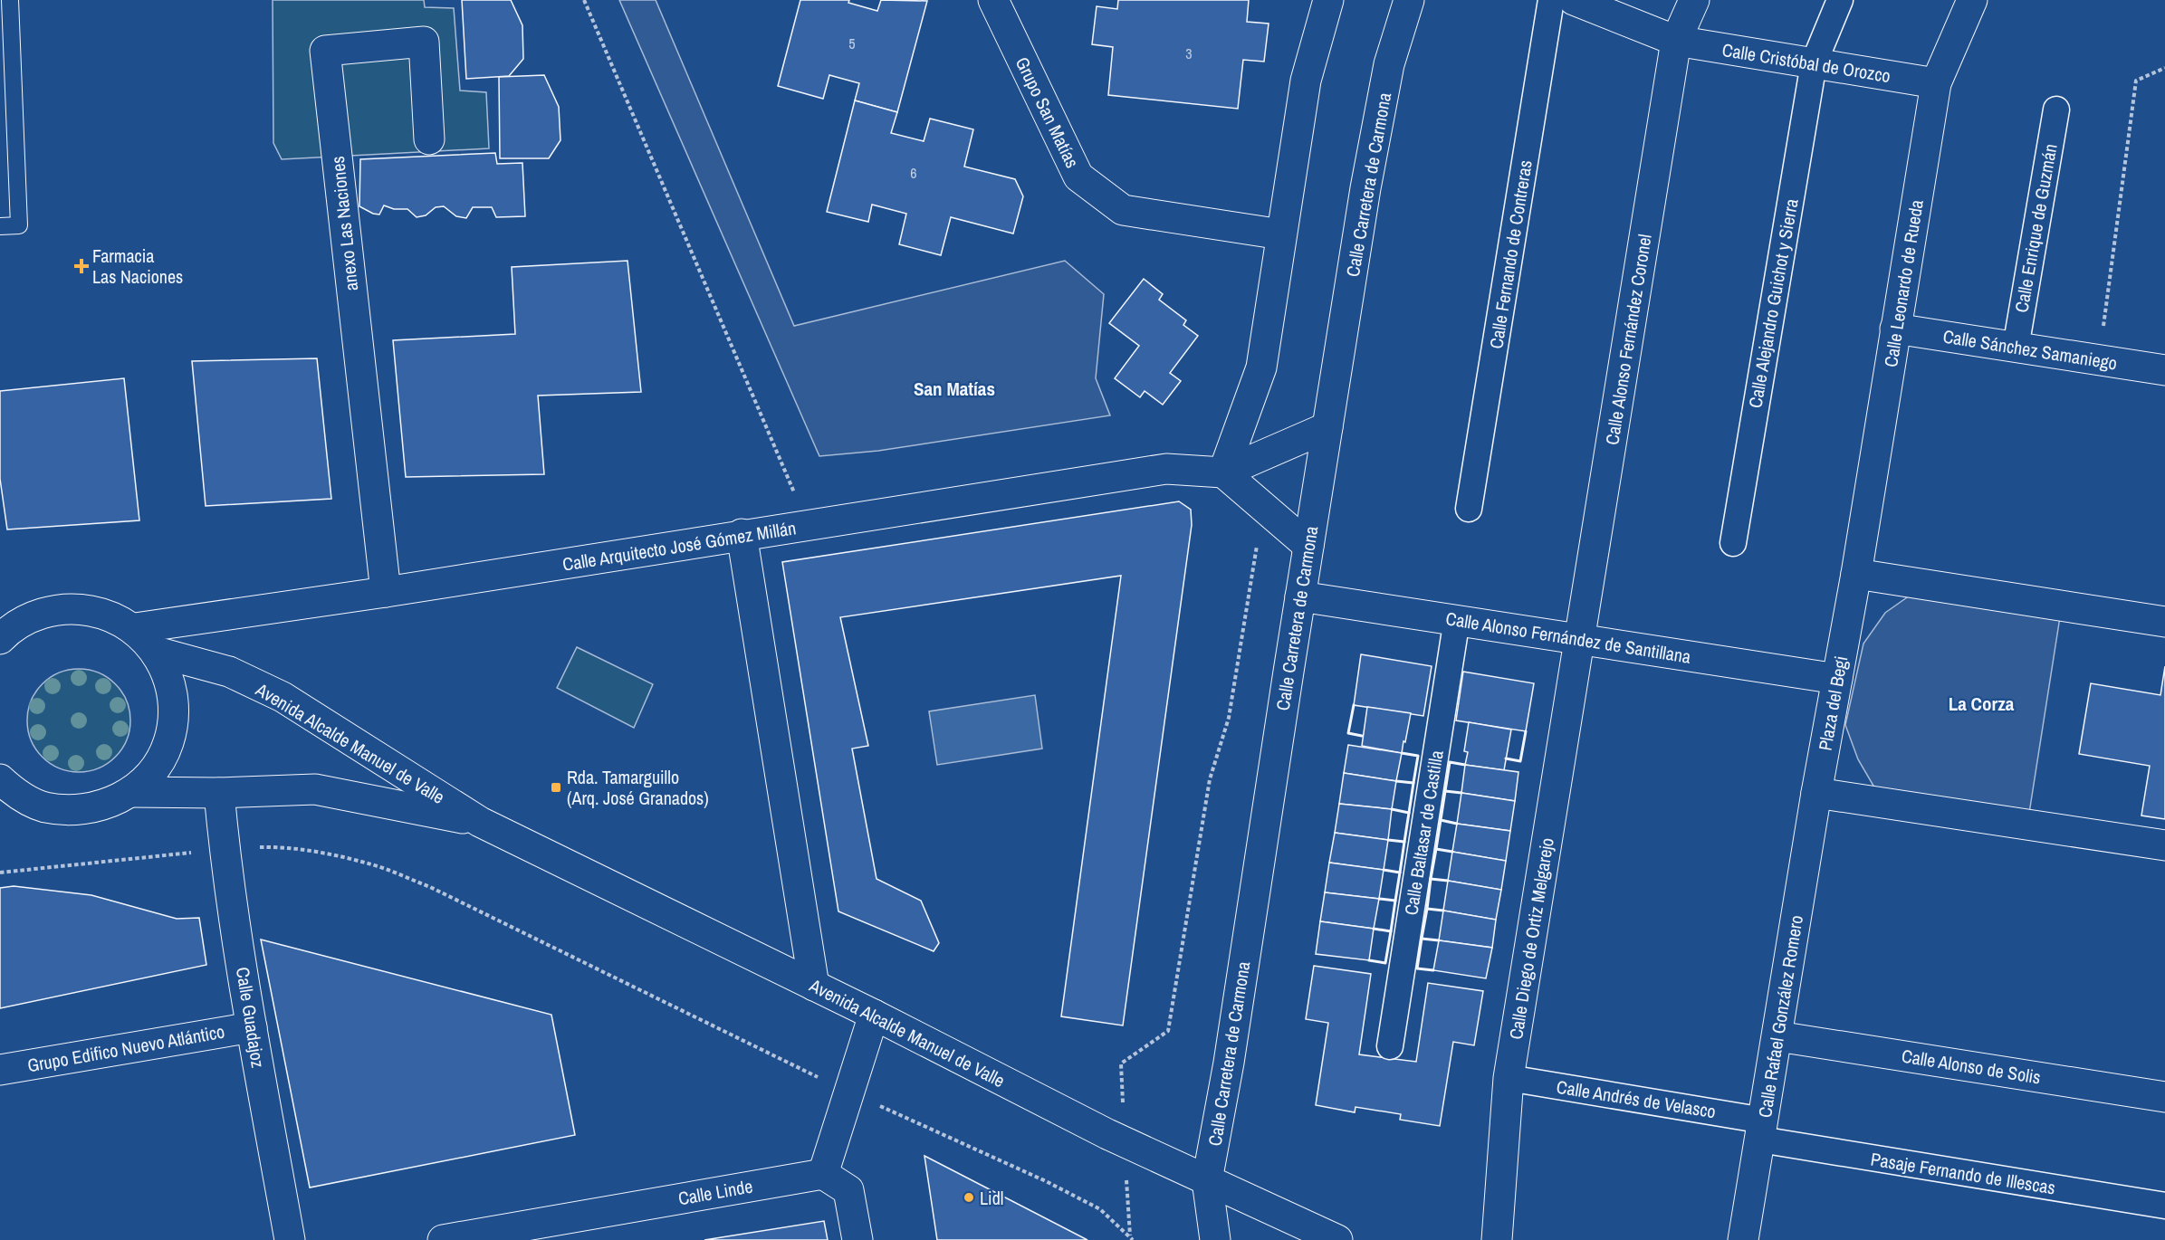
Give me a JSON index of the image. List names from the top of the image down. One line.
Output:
{"streets":{"street":["Calle Cristóbal de Orozco","Grupo San Matías","Calle Carretera de Carmona","anexo Las Naciones","Calle Enrique de Guzmán","Calle Fernando de Contreras","Calle Leonardo de Rueda","Calle Alejandro Guichot y Sierra","Calle Alonso Fernández Coronel","Calle Sánchez Samaniego","Calle Arquitecto José Gómez Millán","Calle Alonso Fernández de Santillana","Plaza del Begi","Avenida Alcalde Manuel de Valle","Calle Baltasar de Castilla","Calle Diego de Ortiz Melgarejo","Calle Rafael González Romero","Calle Guadajoz","Grupo Edifico Nuevo Atlántico","Calle Alonso de Solis","Calle Andrés de Velasco","Pasaje Fernando de Illescas","Calle Linde"]},"crossings":[["Calle Cristóbal de Orozco","Calle Leonardo de Rueda"],["Calle Cristóbal de Orozco","Calle Alejandro Guichot y Sierra"],["Calle Cristóbal de Orozco","Calle Alonso Fernández Coronel"],["Calle Carretera de Carmona","Calle Alonso Fernández de Santillana"],["Calle Carretera de Carmona","Avenida Alcalde Manuel de Valle"],["anexo Las Naciones","Calle Arquitecto José Gómez Millán"],["Calle Enrique de Guzmán","Calle Sánchez Samaniego"],["Calle Leonardo de Rueda","Calle Sánchez Samaniego"],["Calle Leonardo de Rueda","Plaza del Begi"],["Calle Alonso Fernández Coronel","Calle Alonso Fernández de Santillana"],["Calle Alonso Fernández Coronel","Calle Diego de Ortiz Melgarejo"],["Calle Alonso Fernández de Santillana","Plaza del Begi"],["Calle Alonso Fernández de Santillana","Calle Baltasar de Castilla"],["Calle Alonso Fernández de Santillana","Calle Diego de Ortiz Melgarejo"],["Plaza del Begi","Calle Rafael González Romero"],["Avenida Alcalde Manuel de Valle","Calle Guadajoz"],["Calle Diego de Ortiz Melgarejo","Calle Andrés de Velasco"],["Calle Rafael González Romero","Calle Alonso de Solis"],["Calle Rafael González Romero","Calle Andrés de Velasco"],["Calle Rafael González Romero","Pasaje Fernando de Illescas"],["Calle Guadajoz","Grupo Edifico Nuevo Atlántico"],["Calle Andrés de Velasco","Pasaje Fernando de Illescas"]],"districts":["San Matías","La Corza"],"places":{"health":["Farmacia Las Naciones"],"transit":["Rda. Tamarguillo (Arq. José Granados)"],"other":["Lidl"]},"house_numbers":["5","3","6"]}
